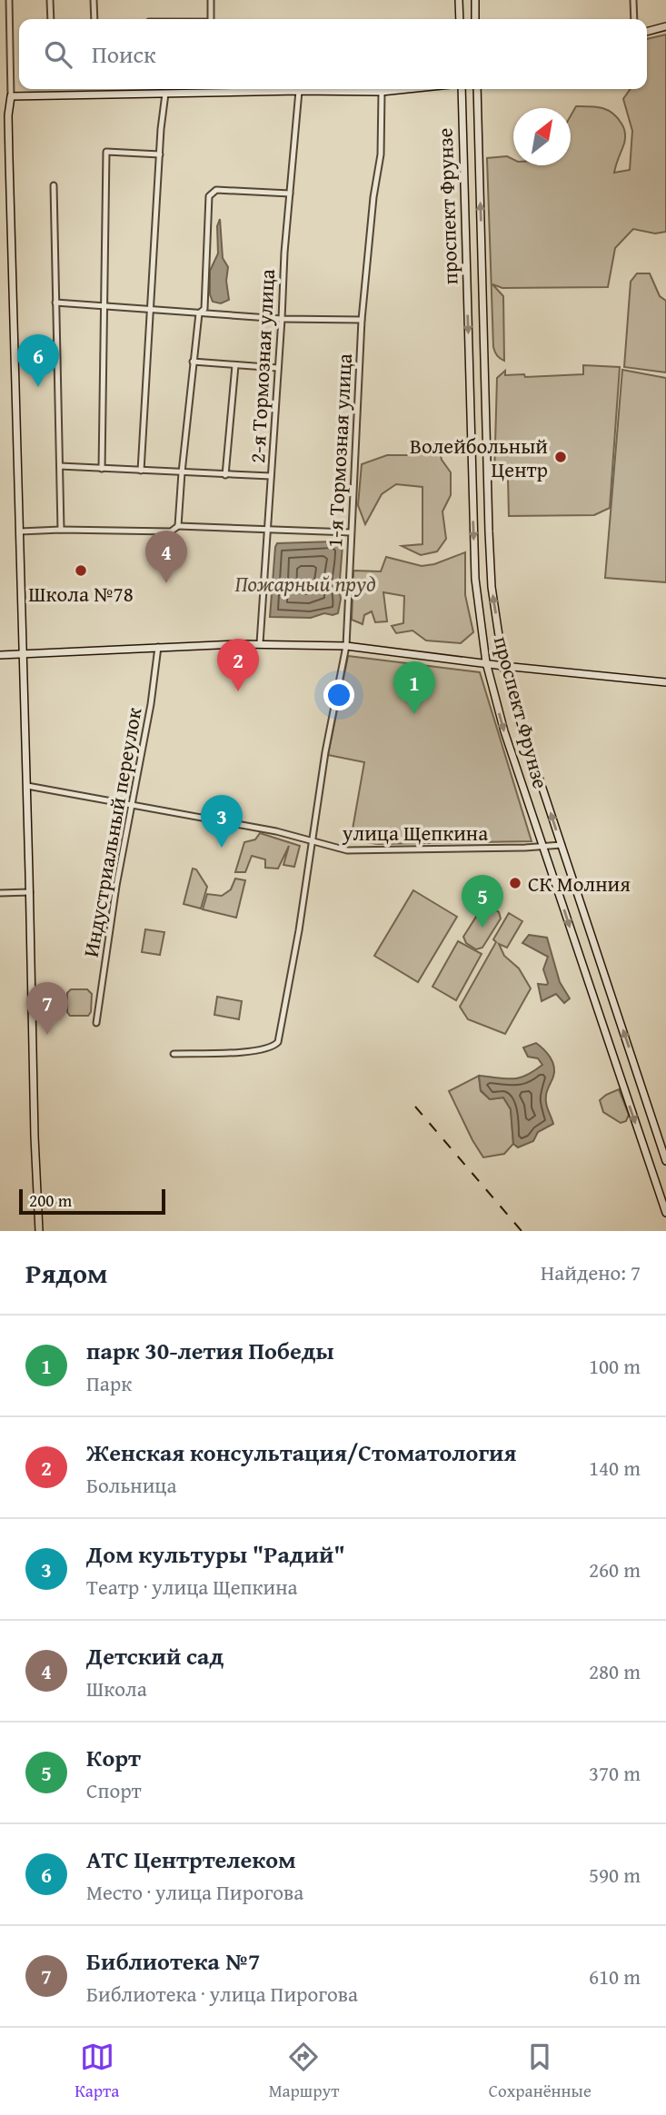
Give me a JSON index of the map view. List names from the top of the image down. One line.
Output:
{"streets":{"main road":["проспект Фрунзе"],"street":["2-я Тормозная улица","1-я Тормозная улица","Индустриальный переулок","улица Щепкина"]},"crossings":[["проспект Фрунзе","улица Щепкина"],["1-я Тормозная улица","улица Щепкина"],["Индустриальный переулок","улица Щепкина"]],"water":["Пожарный пруд"],"places":["Волейбольный Центр","Школа №78","СК Молния"],"scale_bar":"200 m","north":"top right","page":{"search":"Поиск","pins":["6","4","2","1","3","5","7"],"scale":"200 m","heading":["Рядом","Найдено: 7"],"list":[{"mark":"1","name":"парк 30-летия Победы","note":"Парк","value":"100 m"},{"mark":"2","name":"Женская консультация/Стоматология","note":"Больница","value":"140 m"},{"mark":"3","name":"Дом культуры \"Радий\"","note":"Театр · улица Щепкина","value":"260 m"},{"mark":"4","name":"Детский сад","note":"Школа","value":"280 m"},{"mark":"5","name":"Корт","note":"Спорт","value":"370 m"},{"mark":"6","name":"АТС Центртелеком","note":"Место · улица Пирогова","value":"590 m"},{"mark":"7","name":"Библиотека №7","note":"Библиотека · улица Пирогова","value":"610 m"}],"nav":["Карта","Маршрут","Сохранённые"]}}
